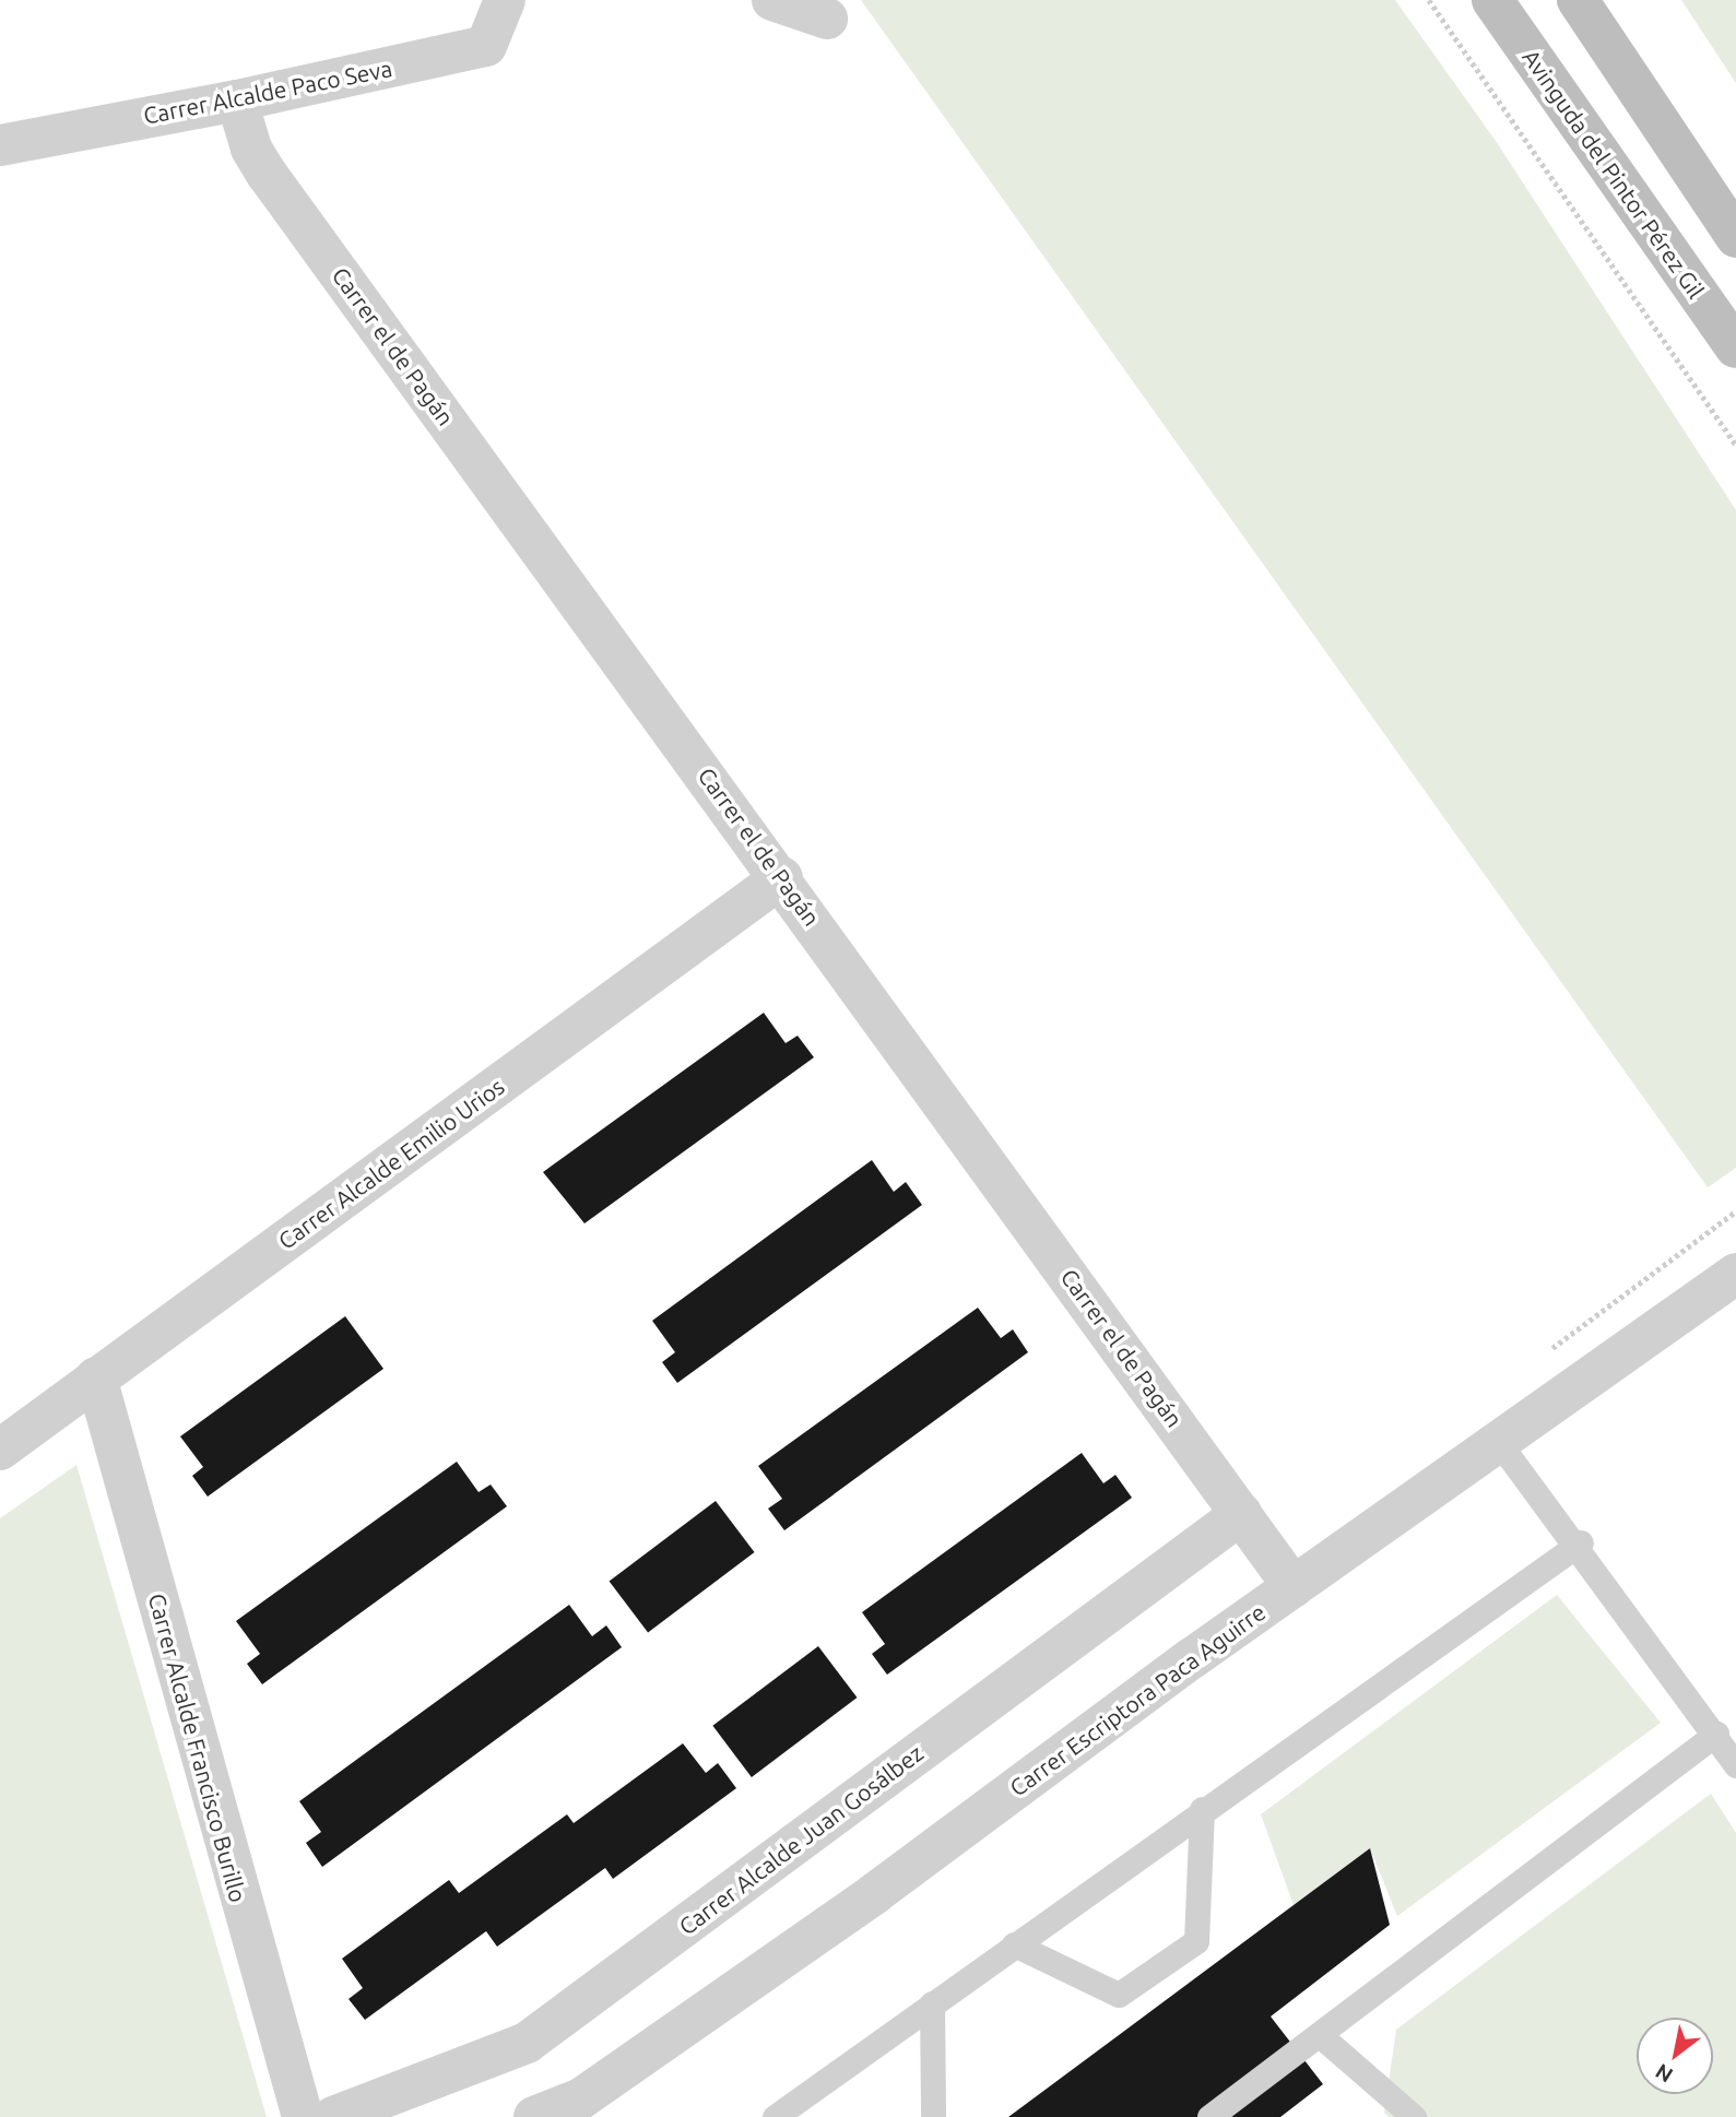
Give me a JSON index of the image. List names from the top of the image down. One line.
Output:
{"streets":{"main road":["Avinguda del Pintor Pérez Gil"],"street":["Carrer Alcalde Paco Seva","Carrer el de Pagán","Carrer Alcalde Emilio Urios","Carrer Escriptora Paca Aguirre","Carrer Alcalde Francisco Burillo","Carrer Alcalde Juan Gosálbez"]},"crossings":[["Carrer Alcalde Paco Seva","Carrer el de Pagán"],["Carrer el de Pagán","Carrer Alcalde Emilio Urios"],["Carrer el de Pagán","Carrer Escriptora Paca Aguirre"],["Carrer el de Pagán","Carrer Alcalde Juan Gosálbez"],["Carrer Alcalde Emilio Urios","Carrer Alcalde Francisco Burillo"]],"north":"bottom left"}
